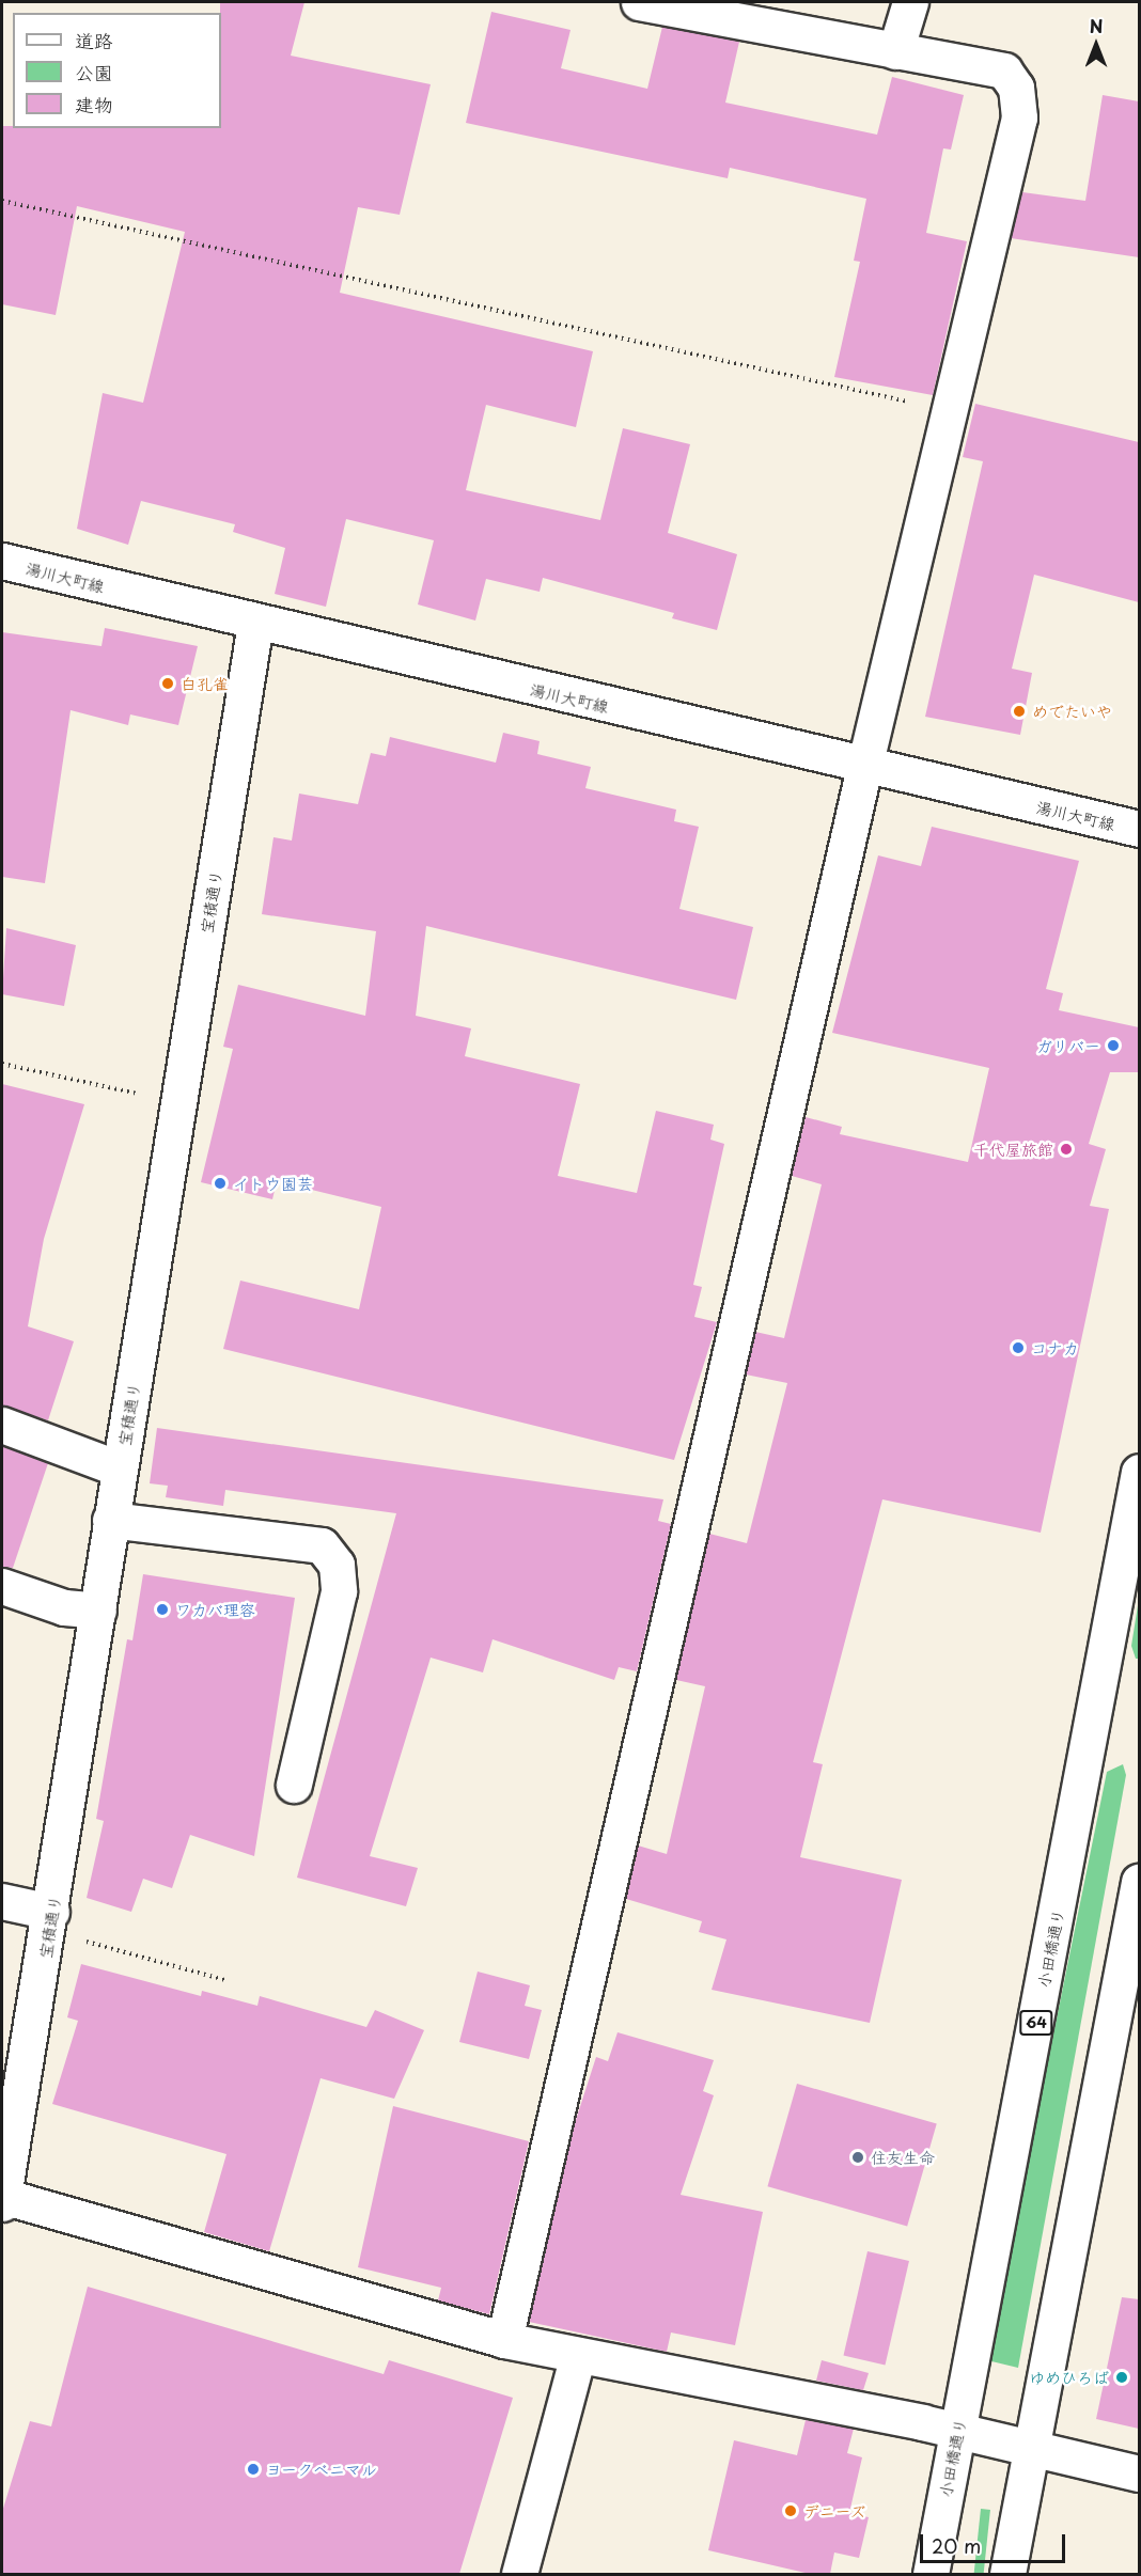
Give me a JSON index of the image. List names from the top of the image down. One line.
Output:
{"streets":{"street":["湯川大町線","宝積通り","小田橋通り","64"]},"crossings":[["湯川大町線","宝積通り"]],"places":["白孔雀","めでたいや","ガリバー","千代屋旅館","イトウ園芸","コナカ","ワカバ理容","住友生命","ゆめひろば","ヨークベニマル","デニーズ"],"legend":["道路","公園","建物"],"scale_bar":"20 m","north":"top"}
